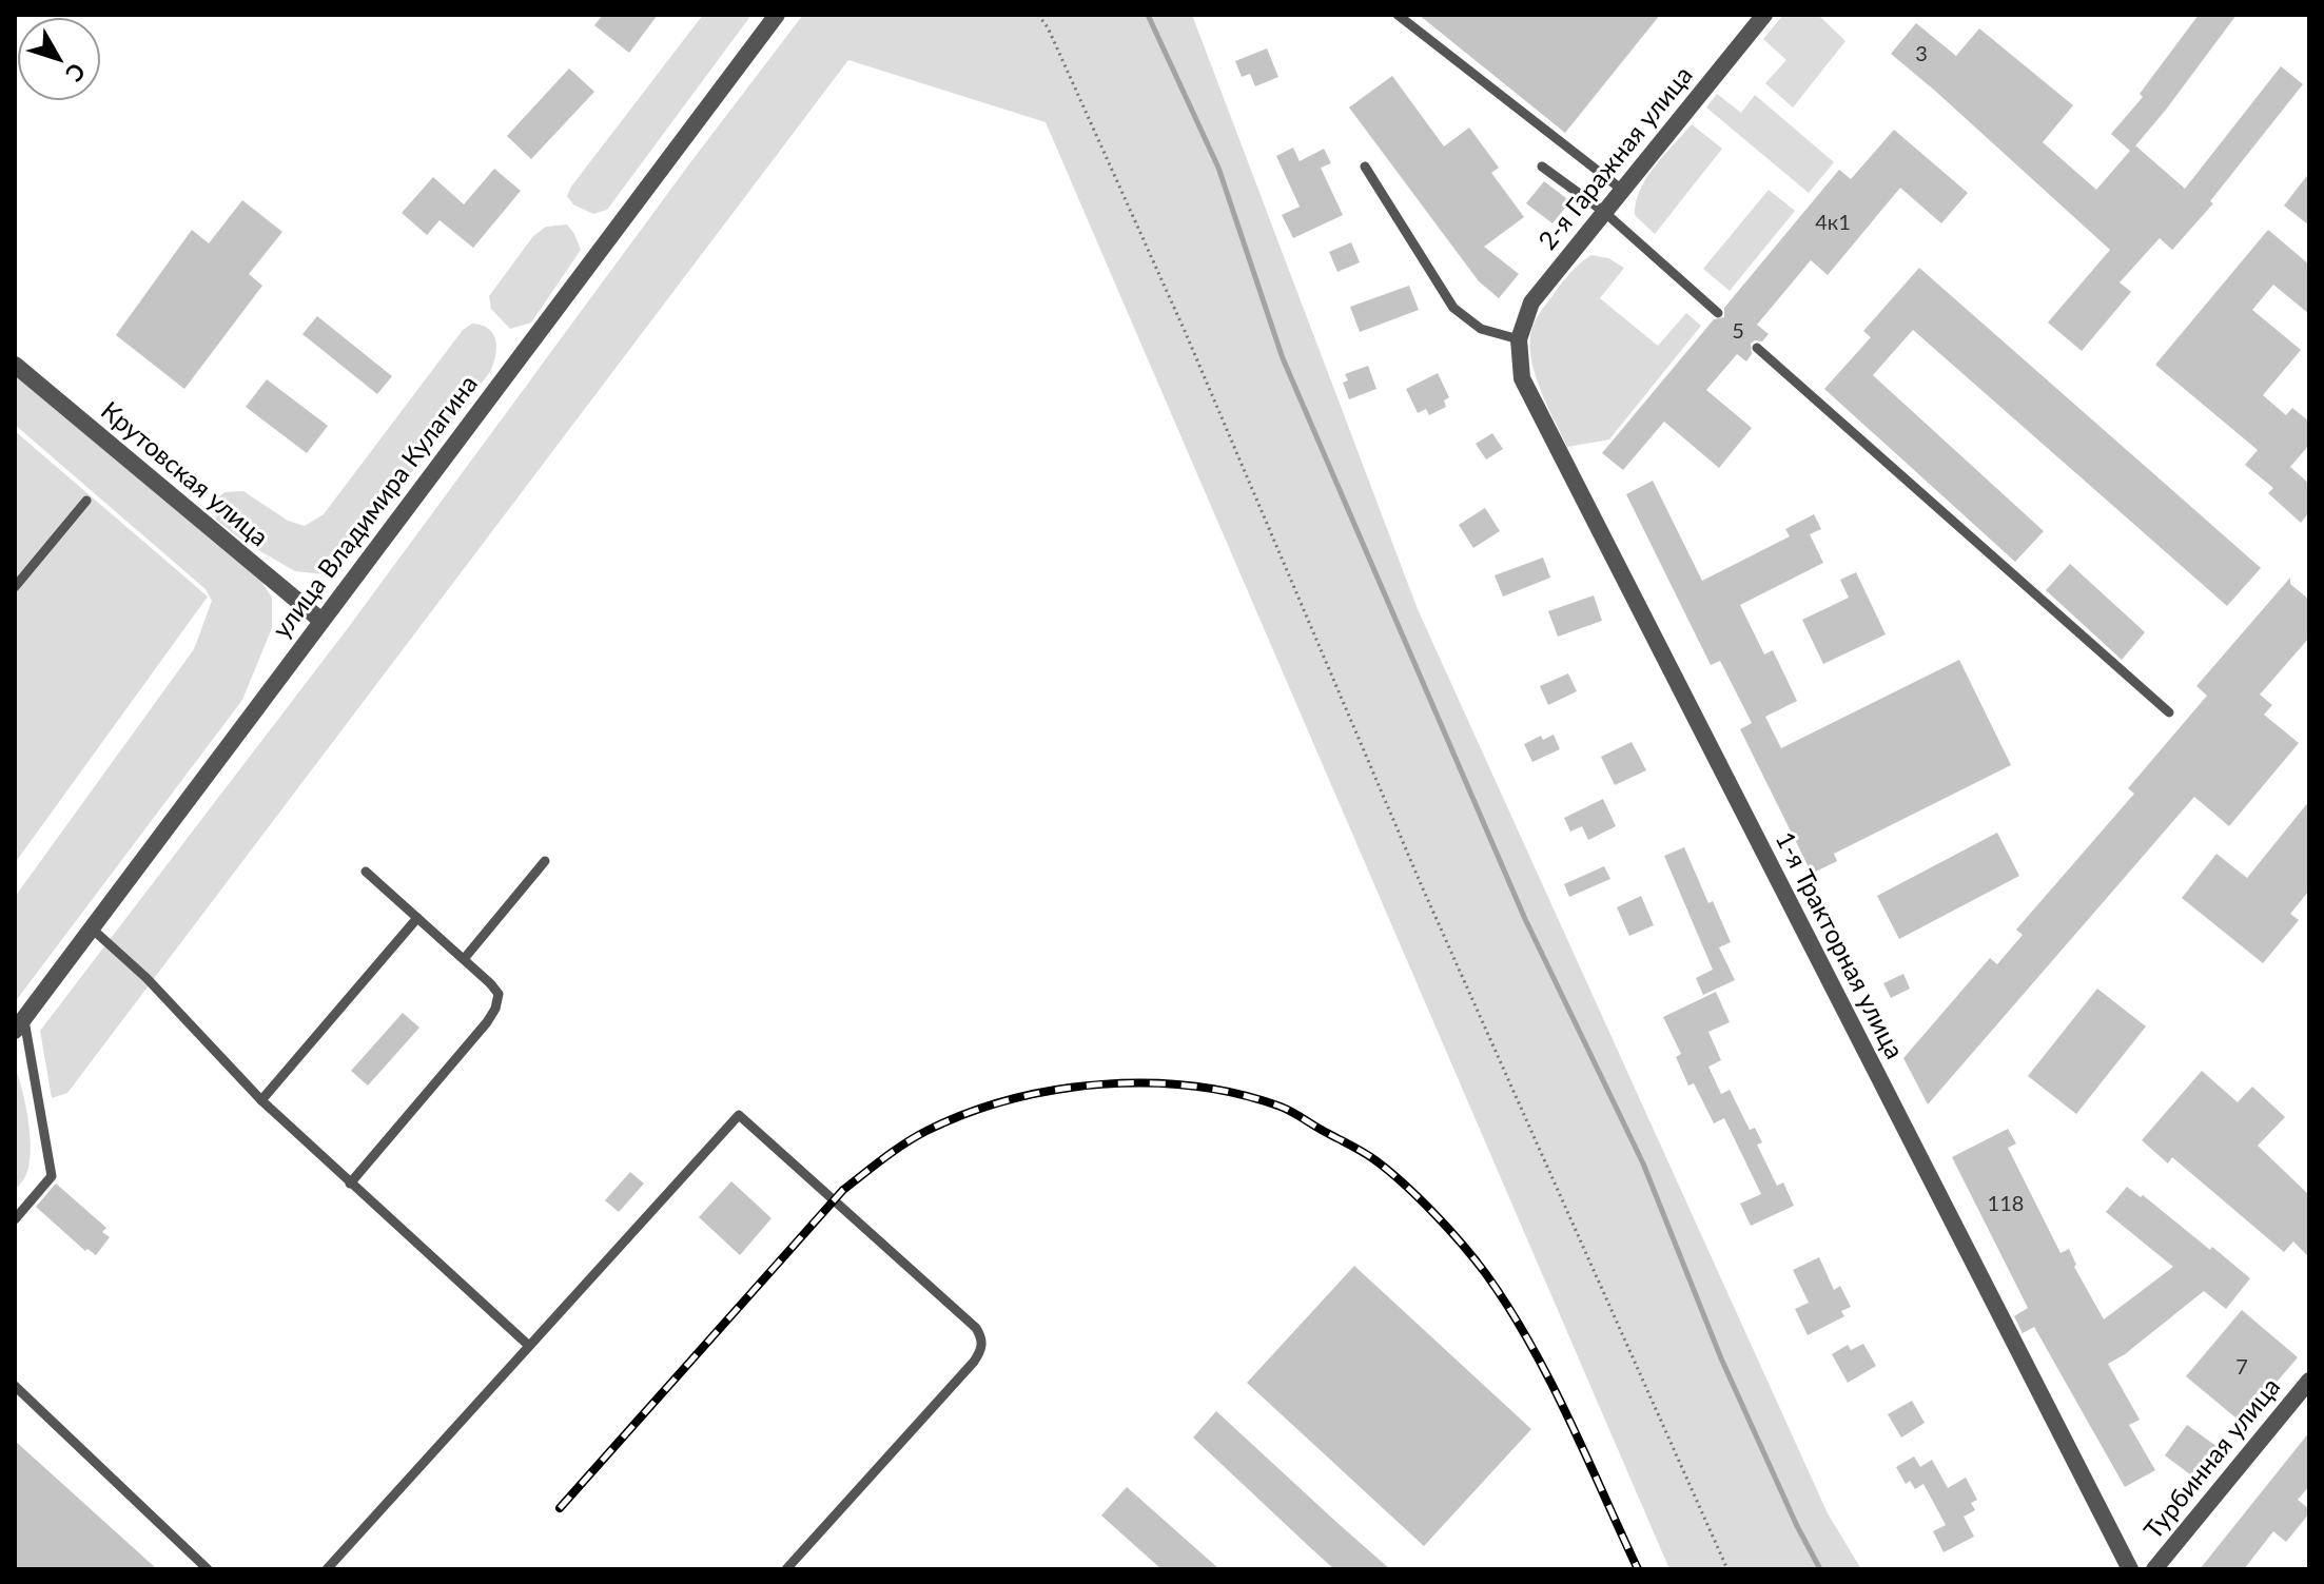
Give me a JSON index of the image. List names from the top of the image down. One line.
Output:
{"streets":{"street":["2-я Гаражная улица","Крутовская улица","улица Владимира Кулагина","1-я Тракторная улица","Турбинная улица"]},"crossings":[["2-я Гаражная улица","1-я Тракторная улица"],["Крутовская улица","улица Владимира Кулагина"]],"house_numbers":["3","4к1","5","118","7"],"north":"bottom right"}
